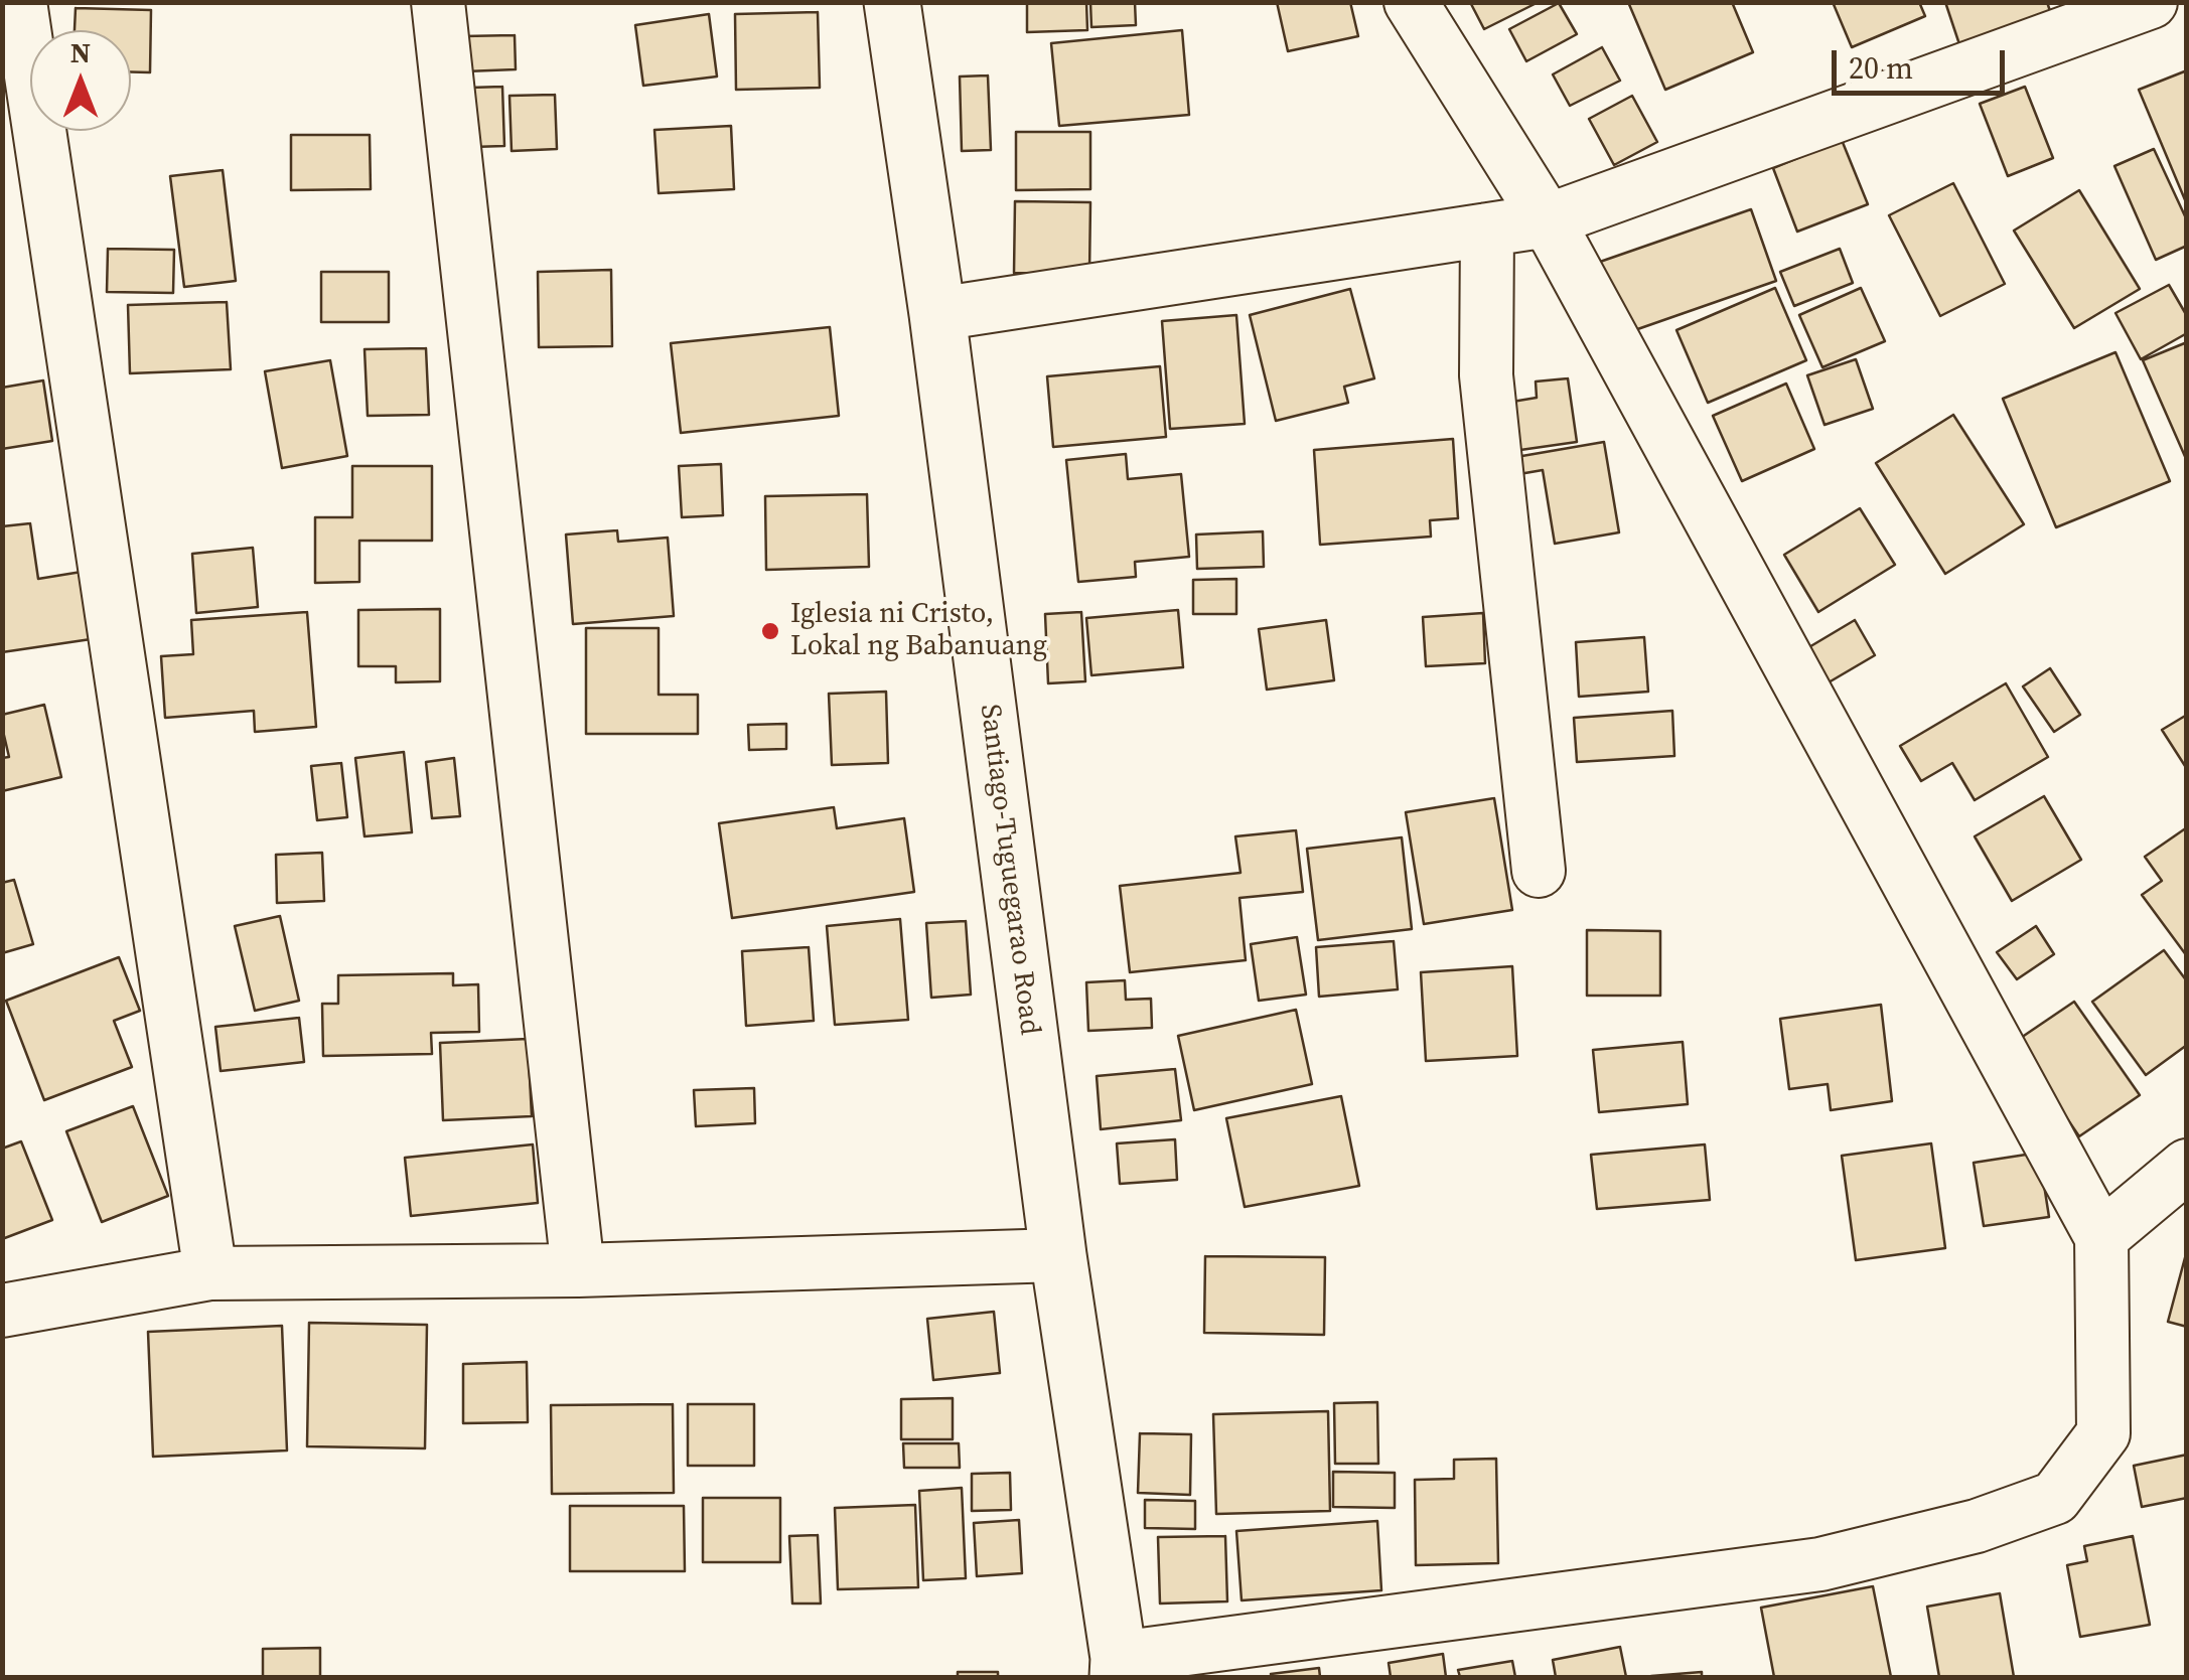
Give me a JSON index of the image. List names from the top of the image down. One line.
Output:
{"streets":{"highway":["Santiago-Tuguegarao Road"]},"places":["Iglesia ni Cristo, Lokal ng Babanuang"],"scale_bar":"20 m","north":"top"}
